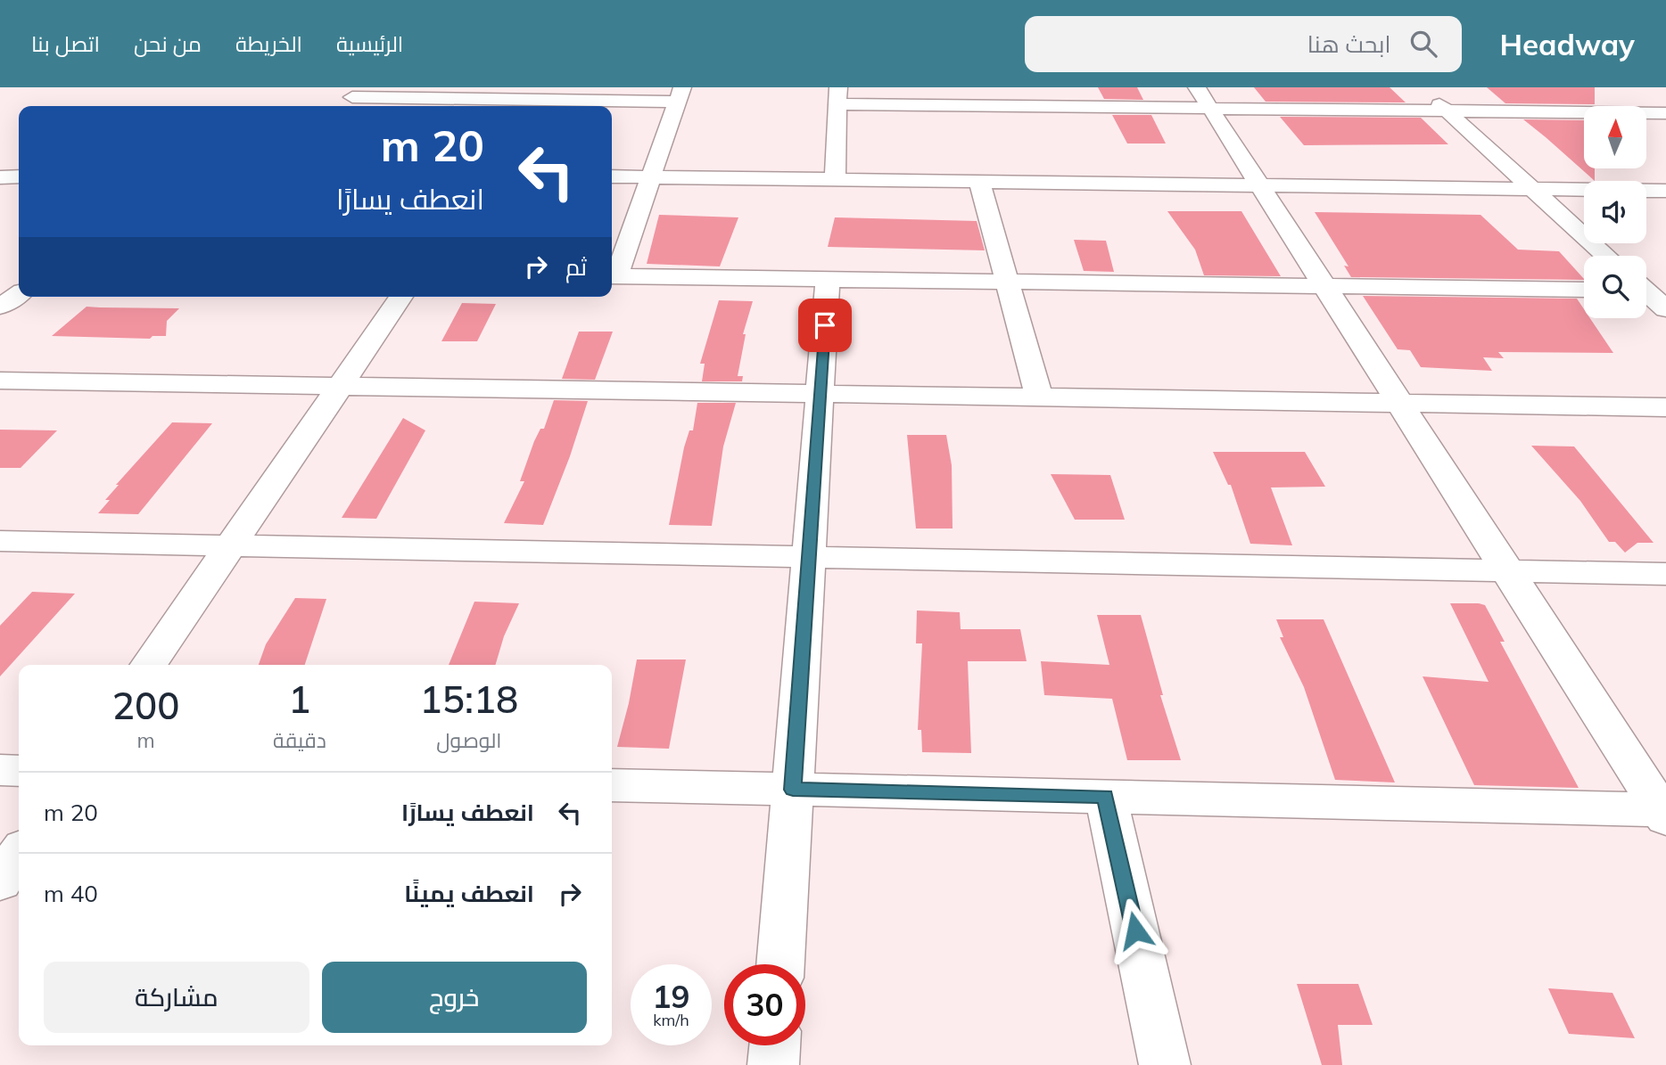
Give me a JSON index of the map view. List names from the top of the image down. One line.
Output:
{"north":"top","page":{"header":"Headway","search":"ابحث هنا","nav":["الرئيسية","الخريطة","من نحن","اتصل بنا"],"turn":["20 m","انعطف يسارًا"],"then":"ثم","eta":["15:18","الوصول","1","دقيقة","200","m"],"list":[{"name":"انعطف يسارًا","value":"20 m"},{"name":"انعطف يمينًا","value":"40 m"}],"buttons":["خروج","مشاركة"],"speed":"19 km/h","limit":"30"}}
